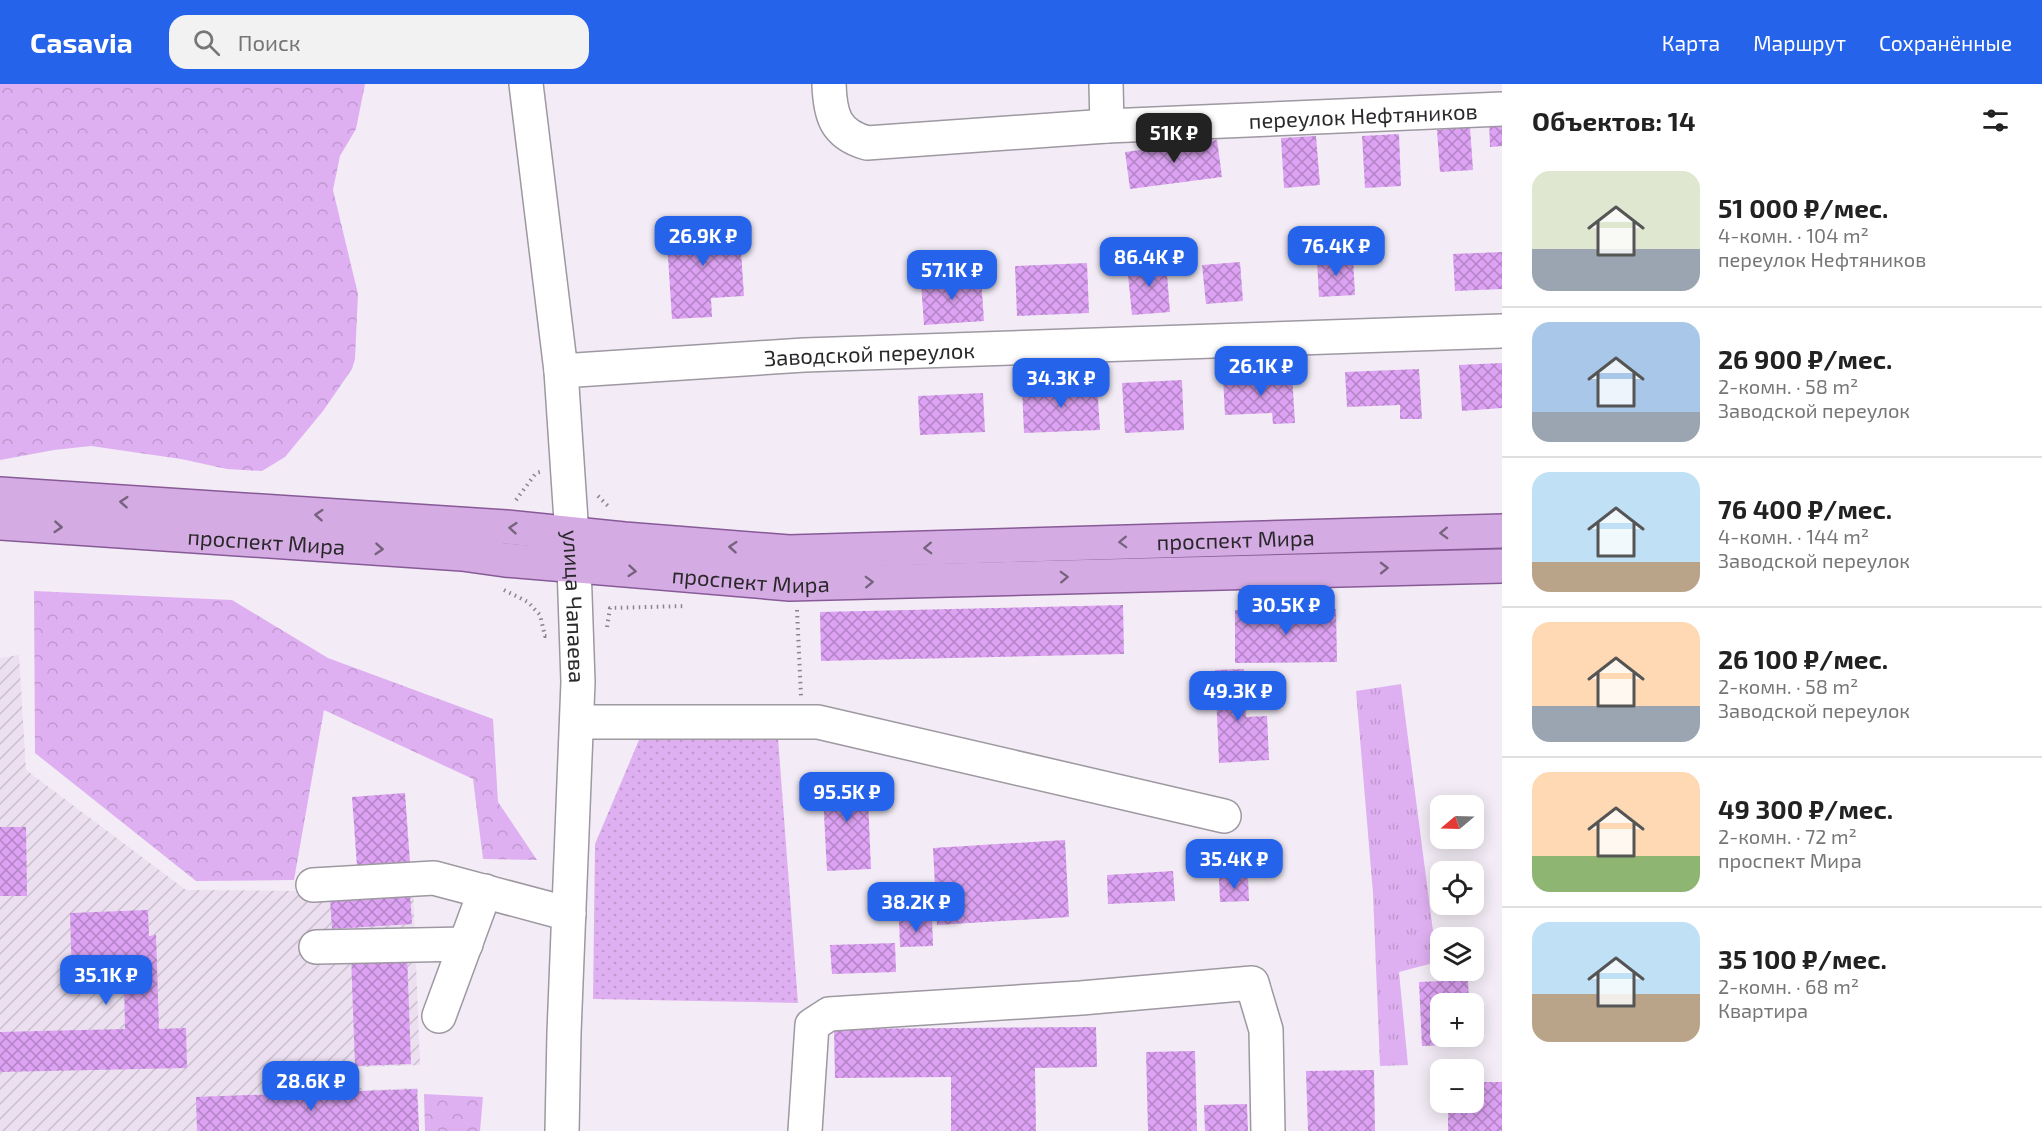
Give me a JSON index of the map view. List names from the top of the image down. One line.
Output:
{"streets":{"main road":["проспект Мира"],"street":["переулок Нефтяников","Заводской переулок","улица Чапаева"]},"crossings":[["Заводской переулок","улица Чапаева"],["проспект Мира","улица Чапаева"]],"north":"left","page":{"header":"Casavia","search":"Поиск","nav":["Карта","Маршрут","Сохранённые"],"heading":"Объектов: 14","price":["51K ₽","26.9K ₽","76.4K ₽","86.4K ₽","57.1K ₽","26.1K ₽","34.3K ₽","30.5K ₽","49.3K ₽","95.5K ₽","35.4K ₽","38.2K ₽","35.1K ₽","28.6K ₽"],"list":[{"name":"51 000 ₽/мес.","note":"4-комн. · 104 m² · переулок Нефтяников"},{"name":"26 900 ₽/мес.","note":"2-комн. · 58 m² · Заводской переулок"},{"name":"76 400 ₽/мес.","note":"4-комн. · 144 m² · Заводской переулок"},{"name":"26 100 ₽/мес.","note":"2-комн. · 58 m² · Заводской переулок"},{"name":"49 300 ₽/мес.","note":"2-комн. · 72 m² · проспект Мира"},{"name":"35 100 ₽/мес.","note":"2-комн. · 68 m² · Квартира"}],"map_buttons":["+","−"]}}
